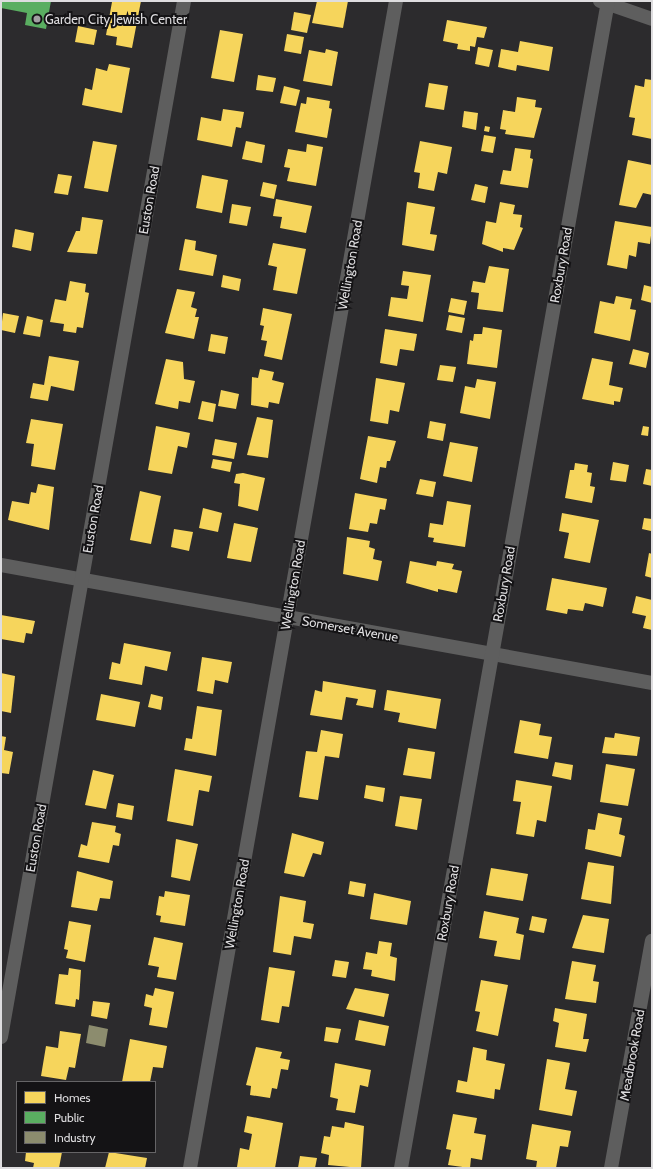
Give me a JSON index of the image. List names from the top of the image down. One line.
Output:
{"streets":{"street":["Euston Road","Wellington Road","Roxbury Road","Somerset Avenue","Meadbrook Road"]},"crossings":[["Euston Road","Somerset Avenue"],["Wellington Road","Somerset Avenue"],["Roxbury Road","Somerset Avenue"]],"places":["Garden City Jewish Center"],"legend":["Homes","Public","Industry"]}
